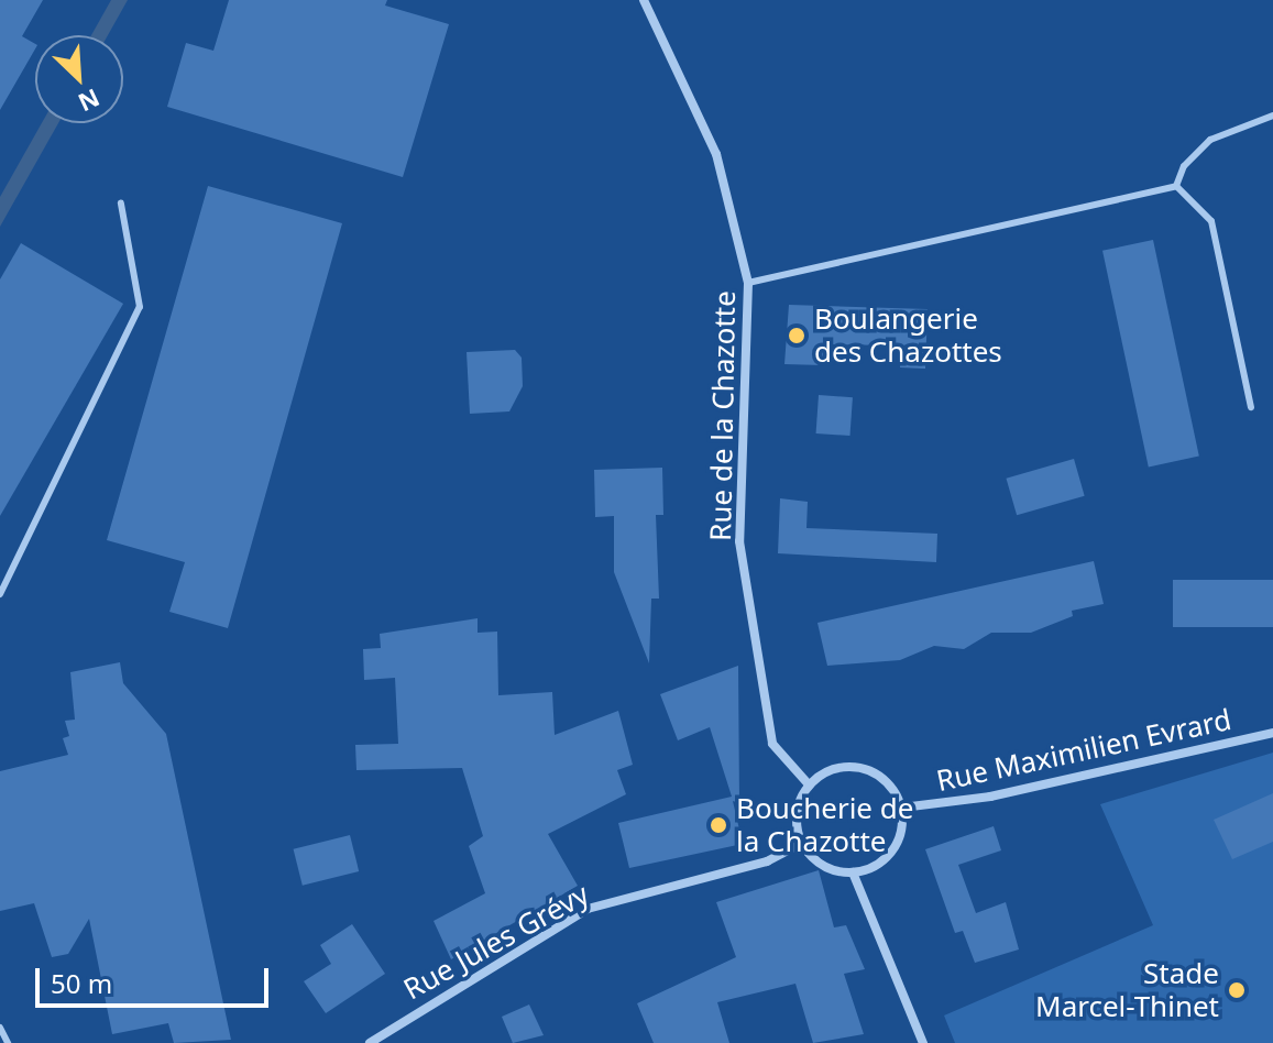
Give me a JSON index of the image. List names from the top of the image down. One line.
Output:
{"streets":{"street":["Rue de la Chazotte","Rue Maximilien Evrard","Rue Jules Grévy"]},"crossings":[["Rue de la Chazotte","Rue Maximilien Evrard"],["Rue de la Chazotte","Rue Jules Grévy"],["Rue Maximilien Evrard","Rue Jules Grévy"]],"places":["Boulangerie des Chazottes","Boucherie de la Chazotte","Stade Marcel-Thinet"],"scale_bar":"50 m","north":"bottom right"}
